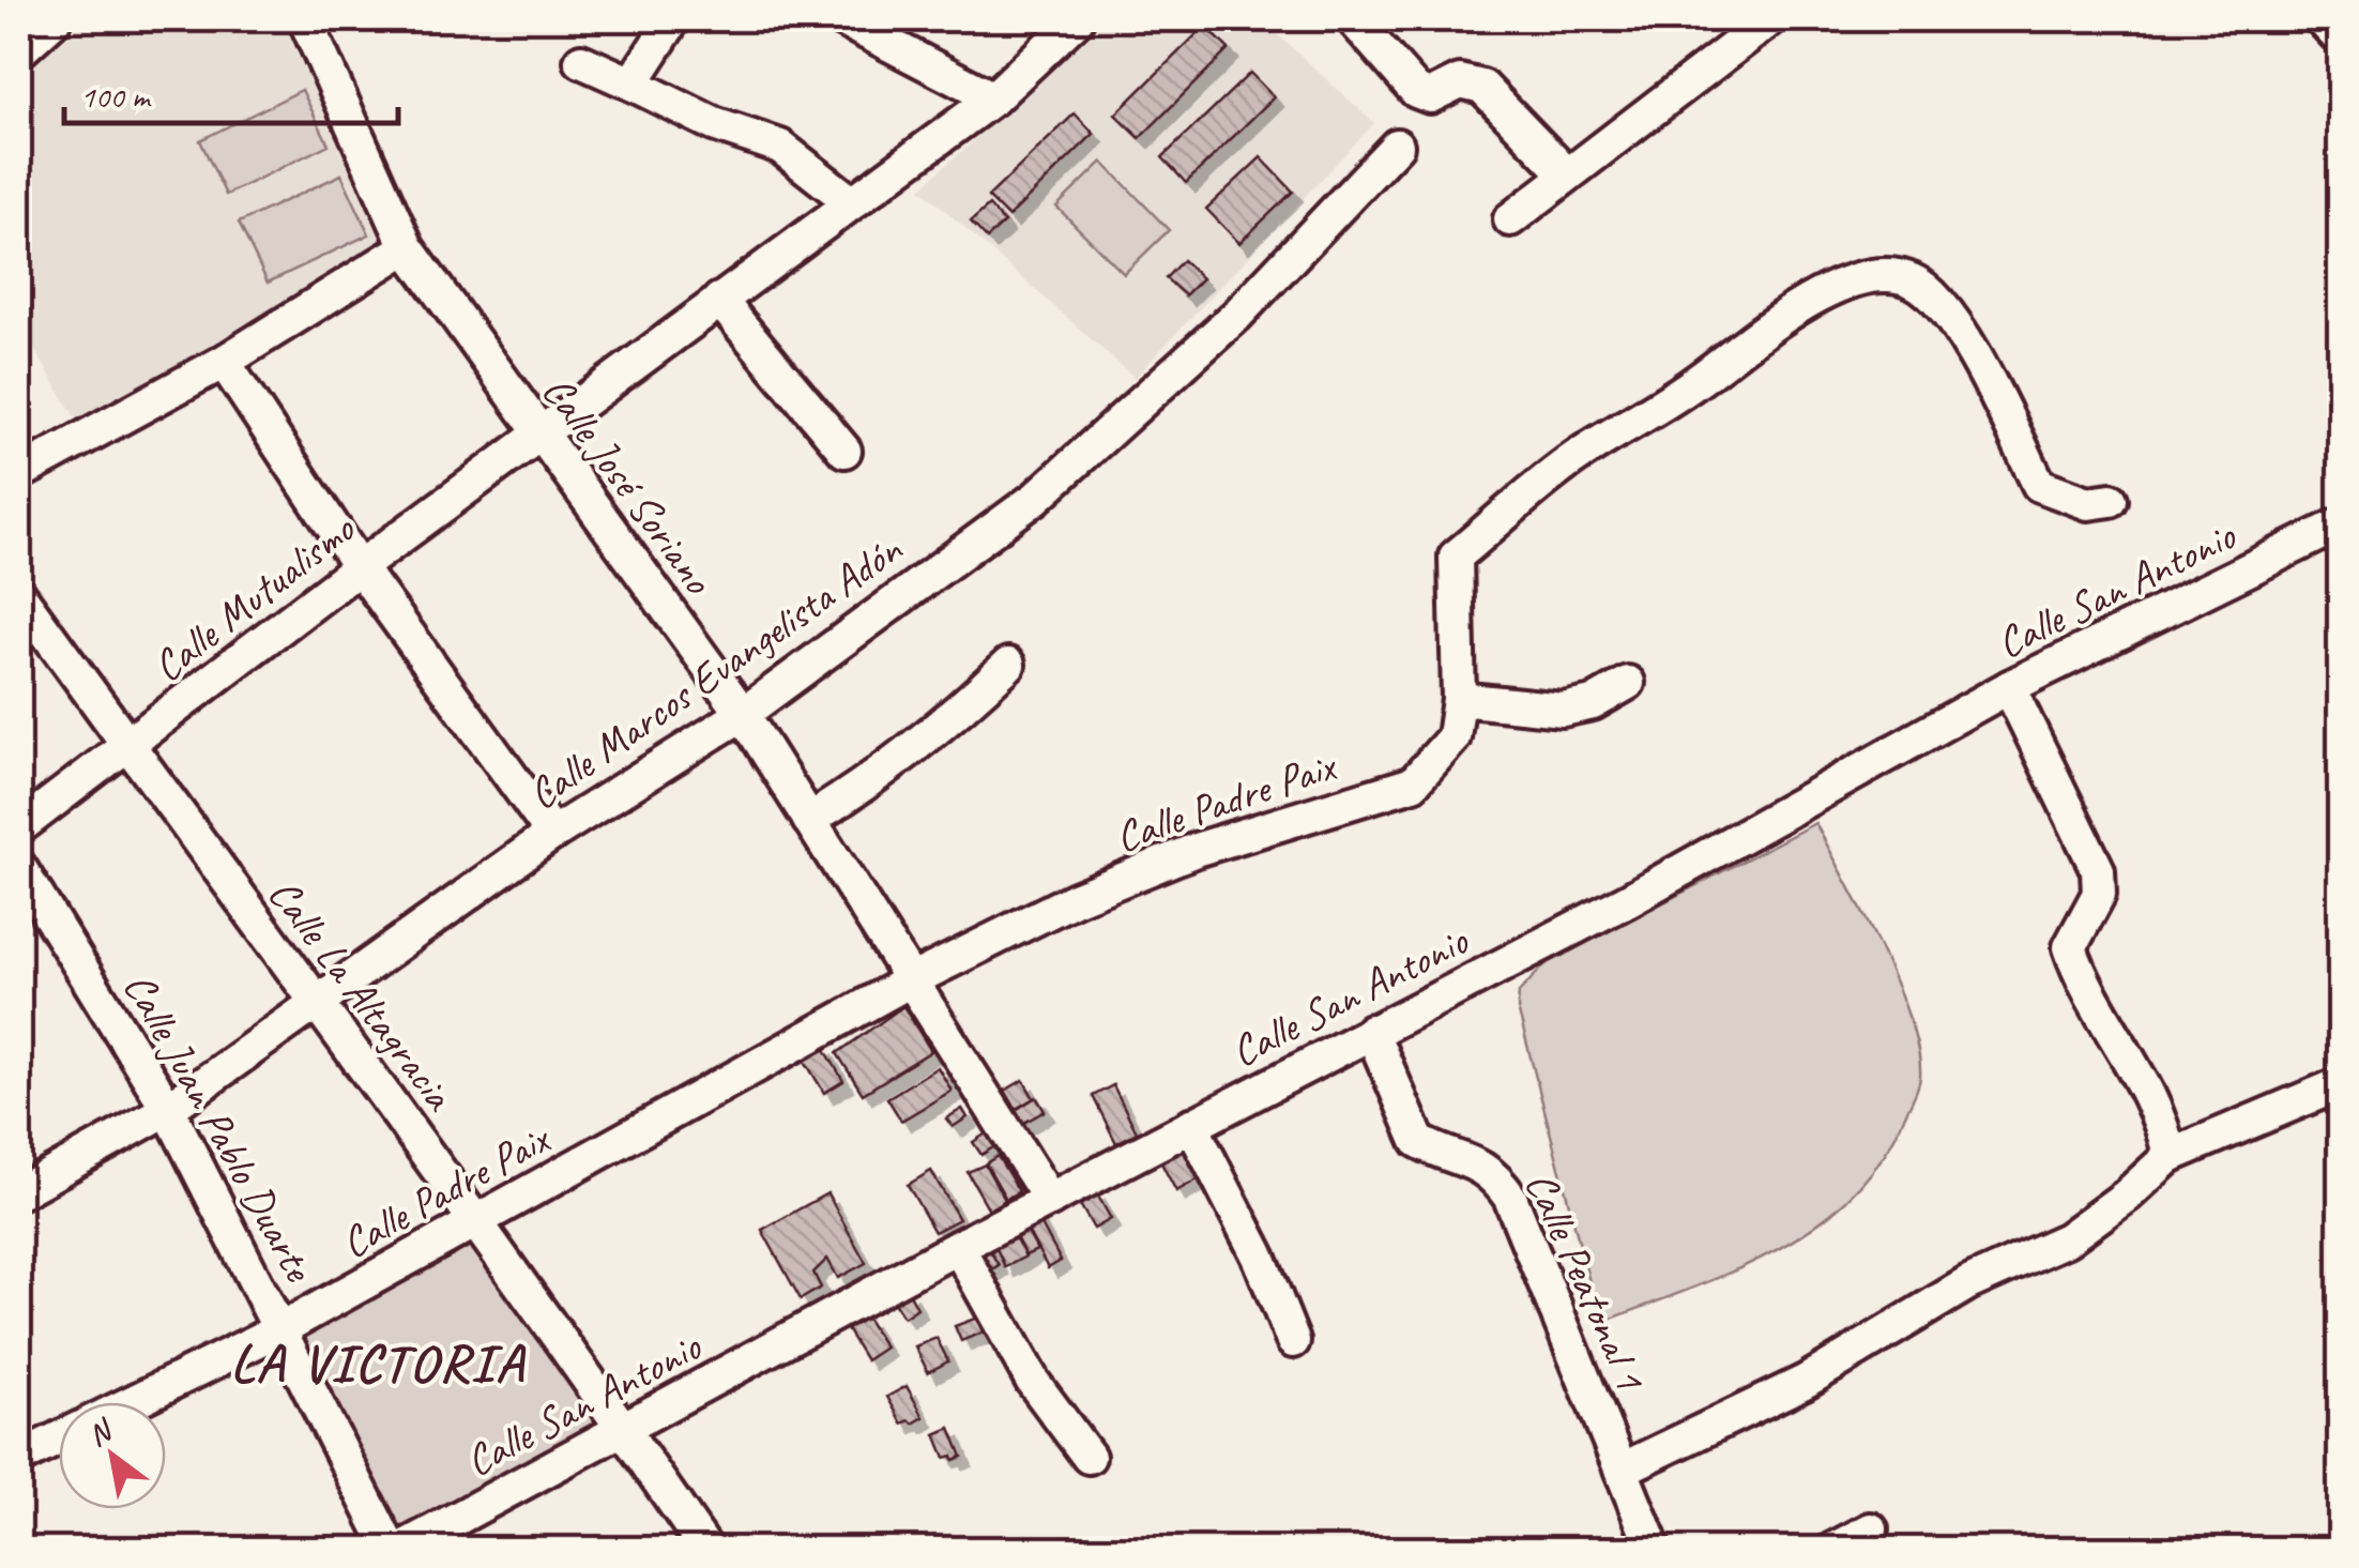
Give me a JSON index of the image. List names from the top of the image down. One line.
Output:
{"streets":{"street":["Calle José Soriano","Calle San Antonio","Calle Mutualismo","Calle Marcos Evangelista Adón","Calle Padre Paix","Calle La Altagracia","Calle Juan Pablo Duarte","Calle Peatonal 1"]},"crossings":[["Calle José Soriano","Calle San Antonio"],["Calle José Soriano","Calle Mutualismo"],["Calle José Soriano","Calle Marcos Evangelista Adón"],["Calle José Soriano","Calle Padre Paix"],["Calle San Antonio","Calle La Altagracia"],["Calle San Antonio","Calle Peatonal 1"],["Calle Mutualismo","Calle La Altagracia"],["Calle Marcos Evangelista Adón","Calle La Altagracia"],["Calle Marcos Evangelista Adón","Calle Juan Pablo Duarte"],["Calle Padre Paix","Calle La Altagracia"],["Calle Padre Paix","Calle Juan Pablo Duarte"]],"districts":["LA VICTORIA"],"scale_bar":"100 m","north":"top left"}
